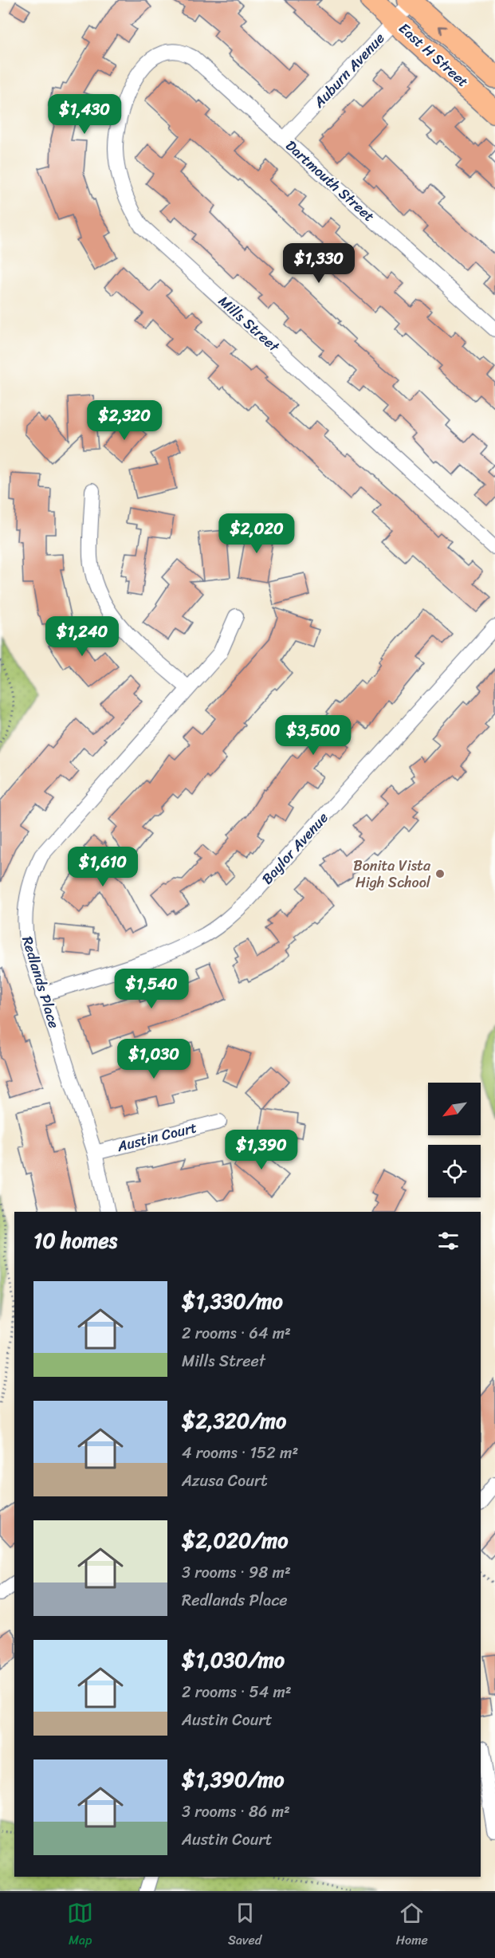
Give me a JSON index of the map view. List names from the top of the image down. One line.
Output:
{"streets":{"main road":["East H Street"],"street":["Auburn Avenue","Dartmouth Street","Mills Street","Baylor Avenue","Redlands Place","Austin Court"]},"crossings":[["East H Street","Auburn Avenue"],["Auburn Avenue","Dartmouth Street"],["Dartmouth Street","Mills Street"],["Baylor Avenue","Redlands Place"],["Redlands Place","Austin Court"]],"places":["Bonita Vista High School"],"north":"bottom left","page":{"price":["$1,430","$1,330","$2,320","$2,020","$1,240","$3,500","$1,610","$1,540","$1,030","$1,390"],"heading":"10 homes","list":[{"name":"$1,330/mo","note":"2 rooms · 64 m² · Mills Street"},{"name":"$2,320/mo","note":"4 rooms · 152 m² · Azusa Court"},{"name":"$2,020/mo","note":"3 rooms · 98 m² · Redlands Place"},{"name":"$1,030/mo","note":"2 rooms · 54 m² · Austin Court"},{"name":"$1,390/mo","note":"3 rooms · 86 m² · Austin Court"}],"tabs":["Map","Saved","Home"]}}
